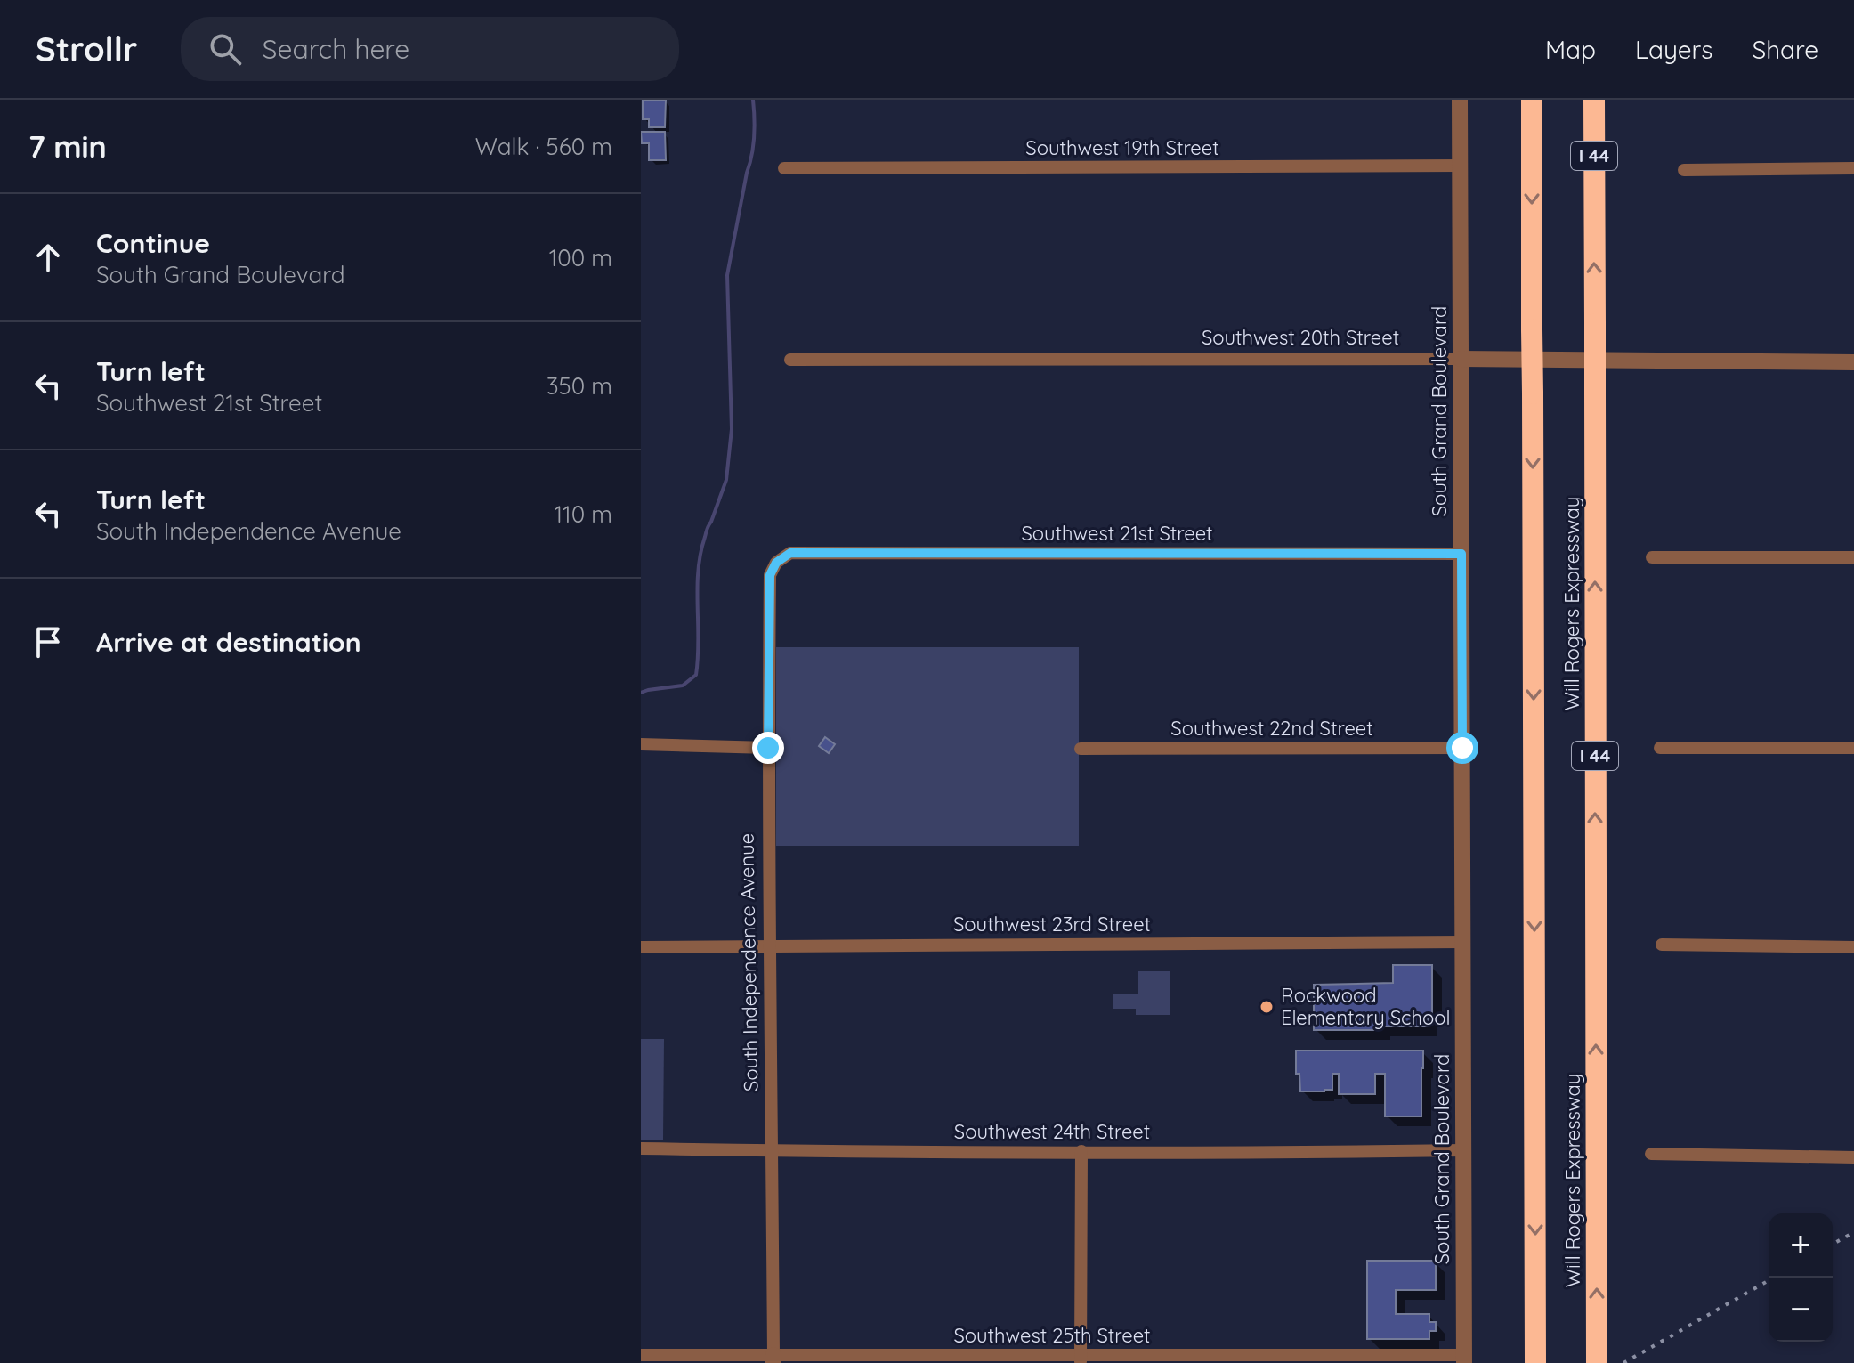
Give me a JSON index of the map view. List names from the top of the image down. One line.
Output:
{"streets":{"highway":["I 44","Will Rogers Expressway"],"street":["Southwest 19th Street","Southwest 20th Street","South Grand Boulevard","Southwest 21st Street","Southwest 22nd Street","Southwest 23rd Street","South Independence Avenue","Southwest 24th Street","Southwest 25th Street"]},"crossings":[["Southwest 19th Street","South Grand Boulevard"],["Southwest 20th Street","South Grand Boulevard"],["South Grand Boulevard","Southwest 21st Street"],["South Grand Boulevard","Southwest 22nd Street"],["South Grand Boulevard","Southwest 23rd Street"],["South Grand Boulevard","Southwest 24th Street"],["South Grand Boulevard","Southwest 25th Street"],["Southwest 21st Street","South Independence Avenue"],["Southwest 23rd Street","South Independence Avenue"],["South Independence Avenue","Southwest 24th Street"],["South Independence Avenue","Southwest 25th Street"]],"places":["Rockwood Elementary School"],"page":{"header":"Strollr","search":"Search here","nav":["Map","Layers","Share"],"heading":["7 min","Walk · 560 m"],"list":[["Continue","South Grand Boulevard","100 m"],["Turn left","Southwest 21st Street","350 m"],["Turn left","South Independence Avenue","110 m"],"Arrive at destination"],"map_buttons":["+","−"]}}
